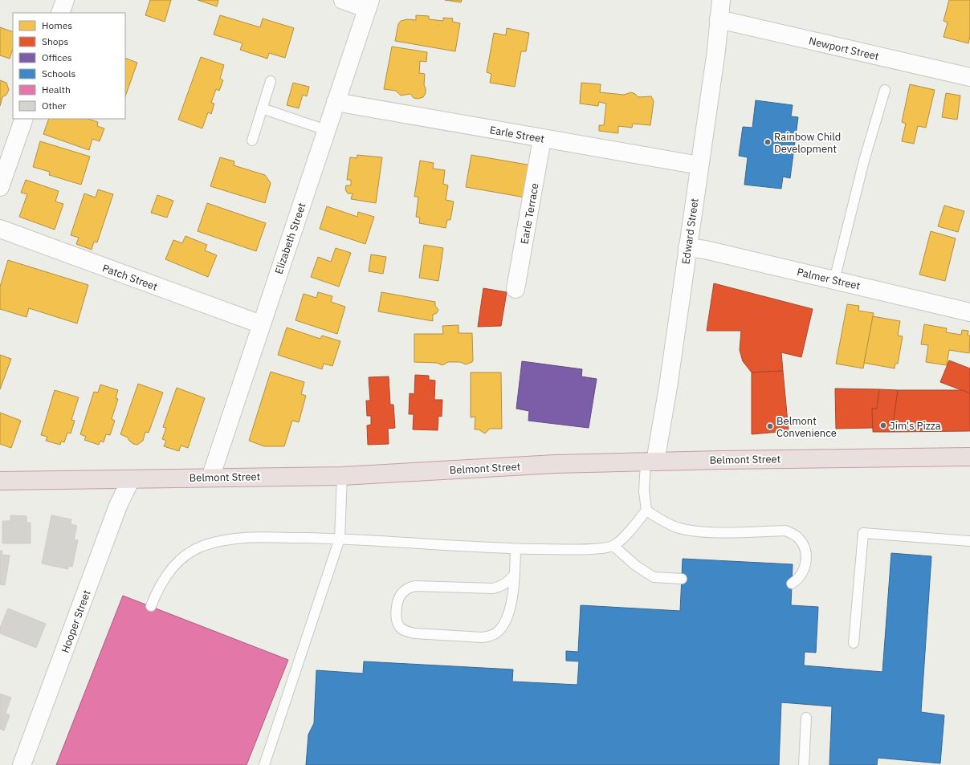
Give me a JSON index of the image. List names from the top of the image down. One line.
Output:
{"streets":{"highway":["Belmont Street"],"street":["Newport Street","Earle Street","Earle Terrace","Edward Street","Elizabeth Street","Patch Street","Palmer Street","Hooper Street"]},"crossings":[["Newport Street","Edward Street"],["Earle Street","Earle Terrace"],["Earle Street","Edward Street"],["Earle Street","Elizabeth Street"],["Edward Street","Palmer Street"],["Edward Street","Belmont Street"],["Elizabeth Street","Patch Street"],["Elizabeth Street","Belmont Street"],["Belmont Street","Hooper Street"]],"places":["Rainbow Child Development","Jim's Pizza","Belmont Convenience"],"legend":["Homes","Shops","Offices","Schools","Health","Other"]}
